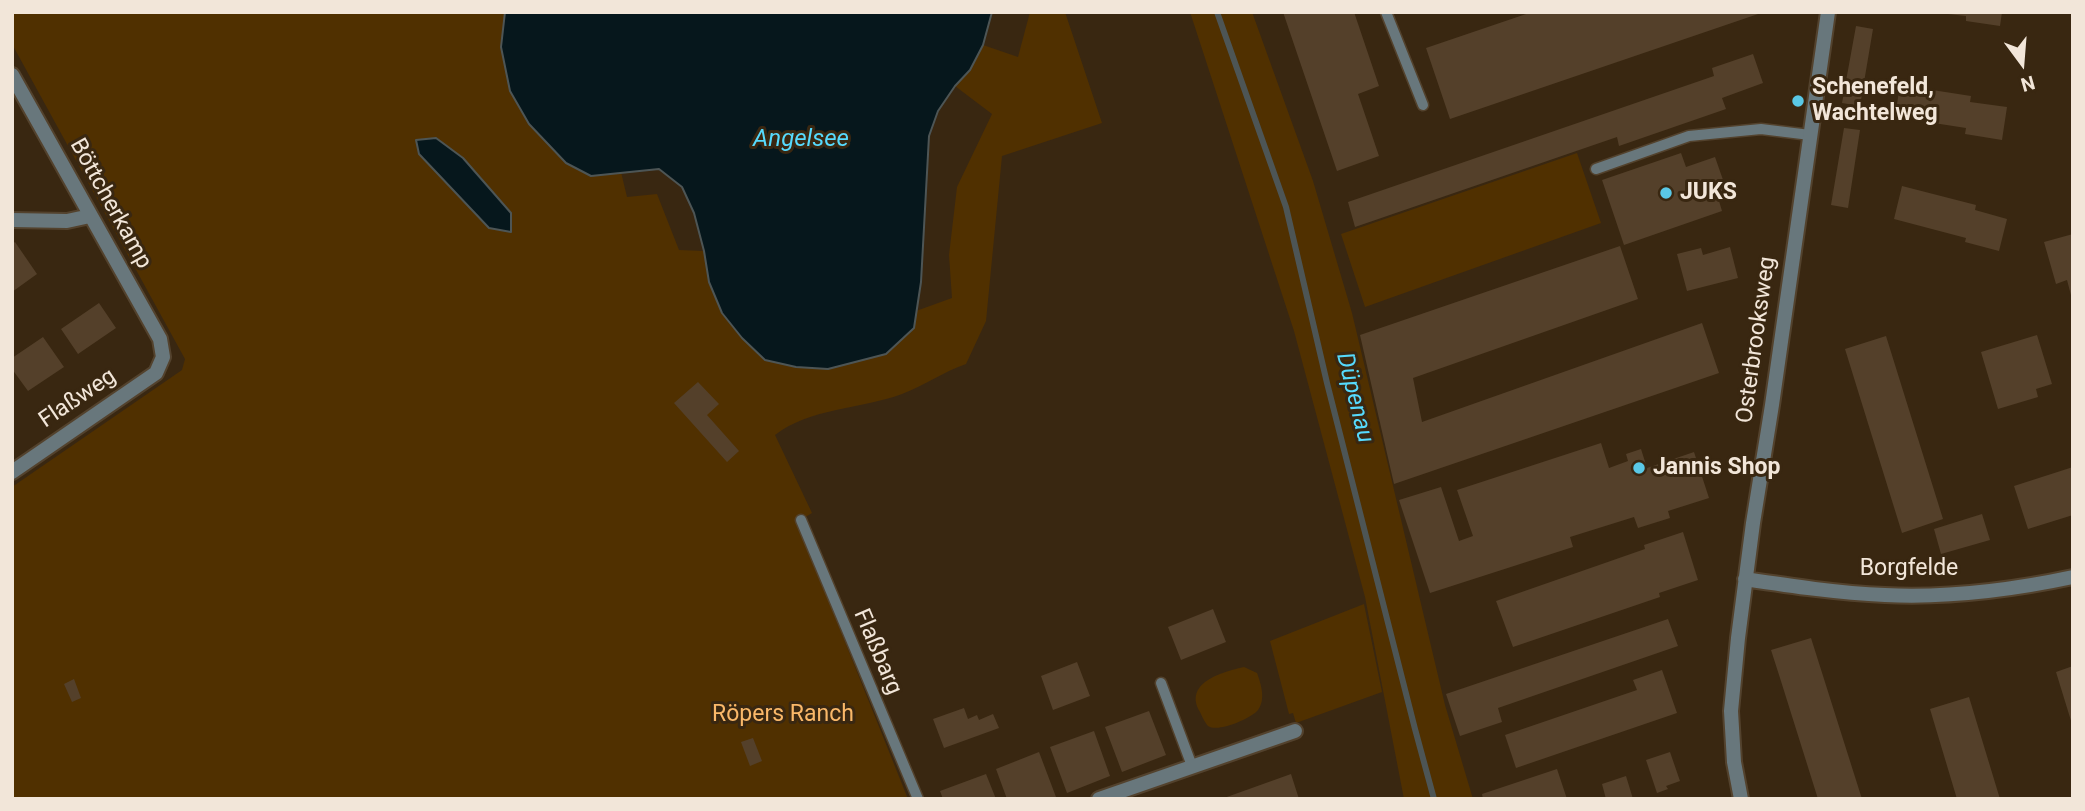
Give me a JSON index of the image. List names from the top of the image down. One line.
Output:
{"streets":{"street":["Böttcherkamp","Osterbrooksweg","Flaßweg","Borgfelde"],"lane":["Flaßbarg"]},"crossings":[["Böttcherkamp","Flaßweg"],["Osterbrooksweg","Borgfelde"]],"water":["Angelsee","Düpenau"],"parks":["Röpers Ranch"],"places":["Schenefeld, Wachtelweg","JUKS","Jannis Shop"],"north":"bottom"}
